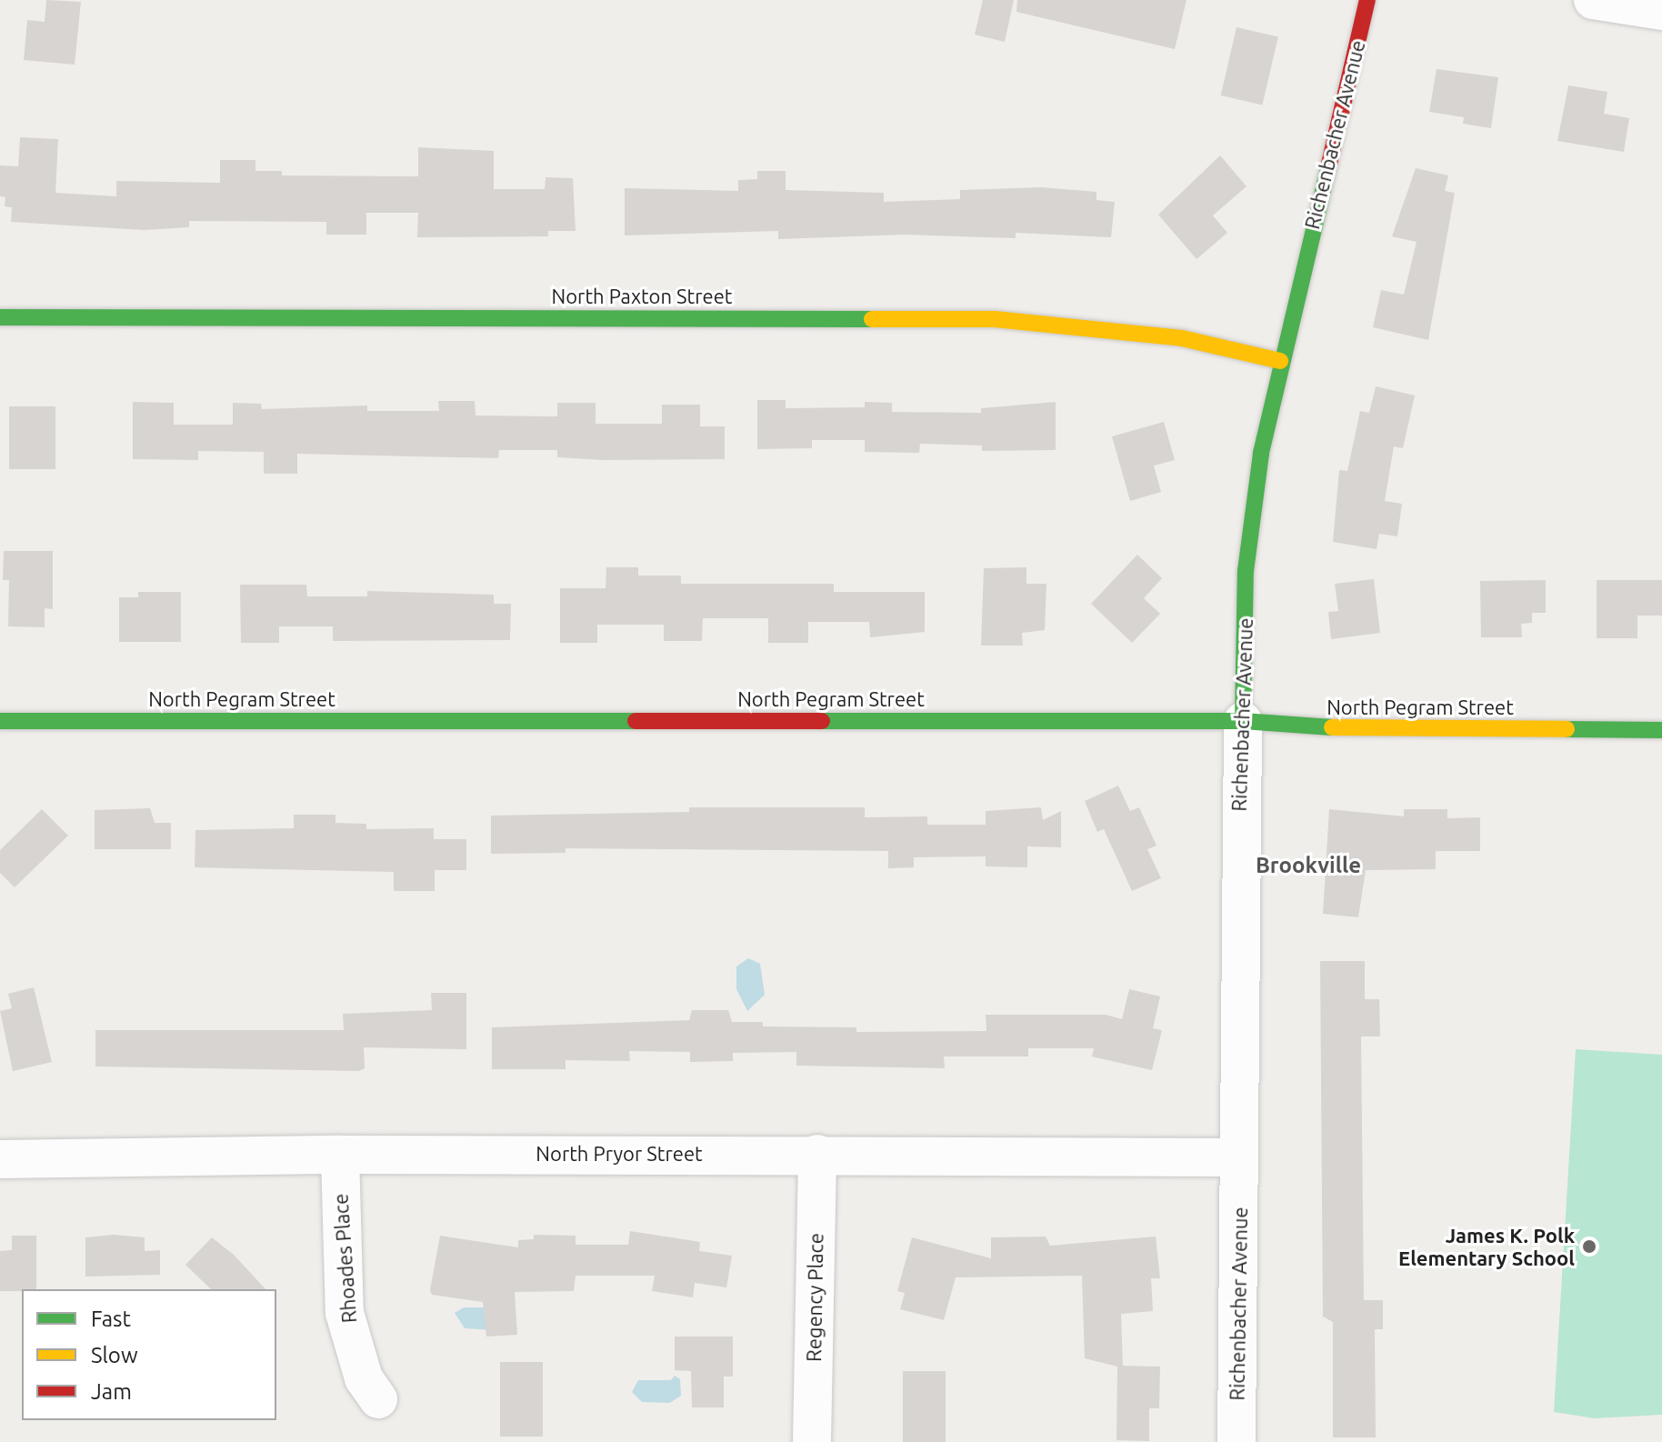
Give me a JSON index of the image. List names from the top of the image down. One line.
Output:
{"streets":{"street":["Richenbacher Avenue","North Paxton Street","North Pegram Street","North Pryor Street","Rhoades Place","Regency Place"]},"crossings":[["Richenbacher Avenue","North Paxton Street"],["Richenbacher Avenue","North Pegram Street"],["Richenbacher Avenue","North Pryor Street"],["North Pryor Street","Rhoades Place"],["North Pryor Street","Regency Place"]],"districts":["Brookville"],"places":["James K. Polk Elementary School"],"legend":["Fast","Slow","Jam"]}
